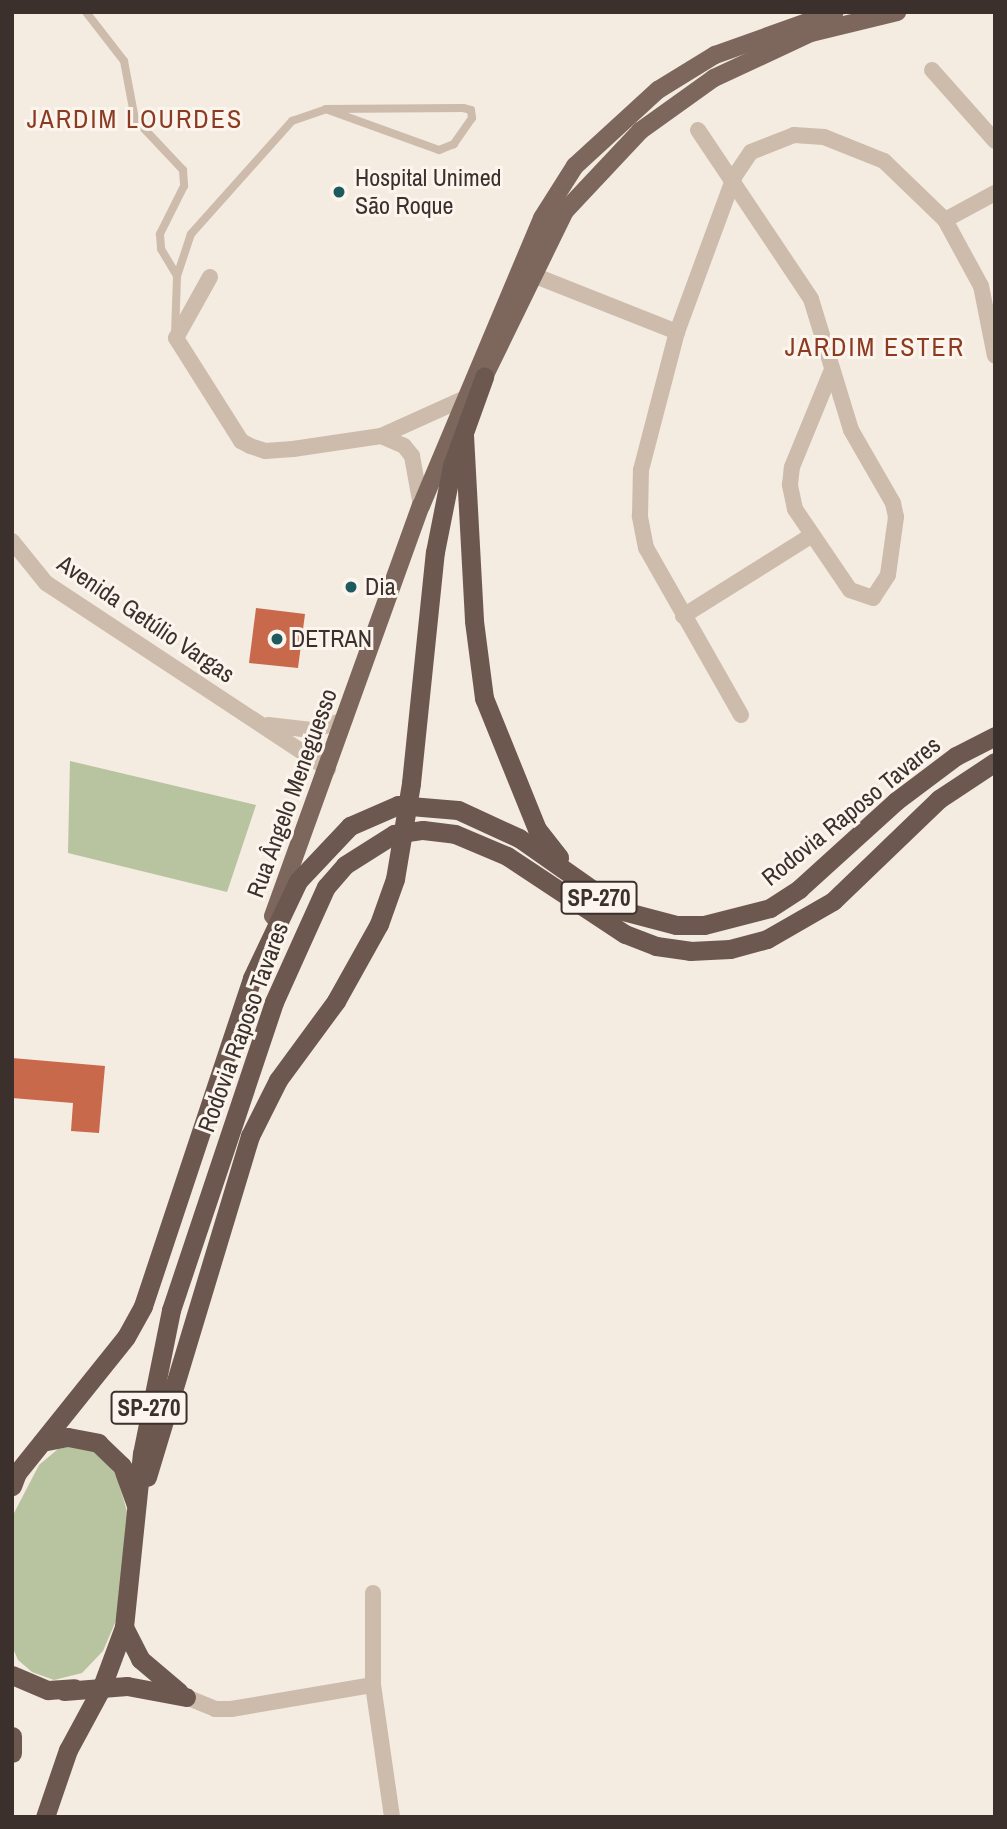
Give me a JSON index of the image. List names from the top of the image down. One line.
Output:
{"streets":{"highway":["Rodovia Raposo Tavares","SP-270"],"main road":["Rua Ângelo Meneguesso"],"street":["Avenida Getúlio Vargas"]},"crossings":[["Avenida Getúlio Vargas","Rua Ângelo Meneguesso"],["Rua Ângelo Meneguesso","Rodovia Raposo Tavares"]],"districts":["JARDIM LOURDES","JARDIM ESTER"],"places":["Hospital Unimed São Roque","Dia","DETRAN"]}
